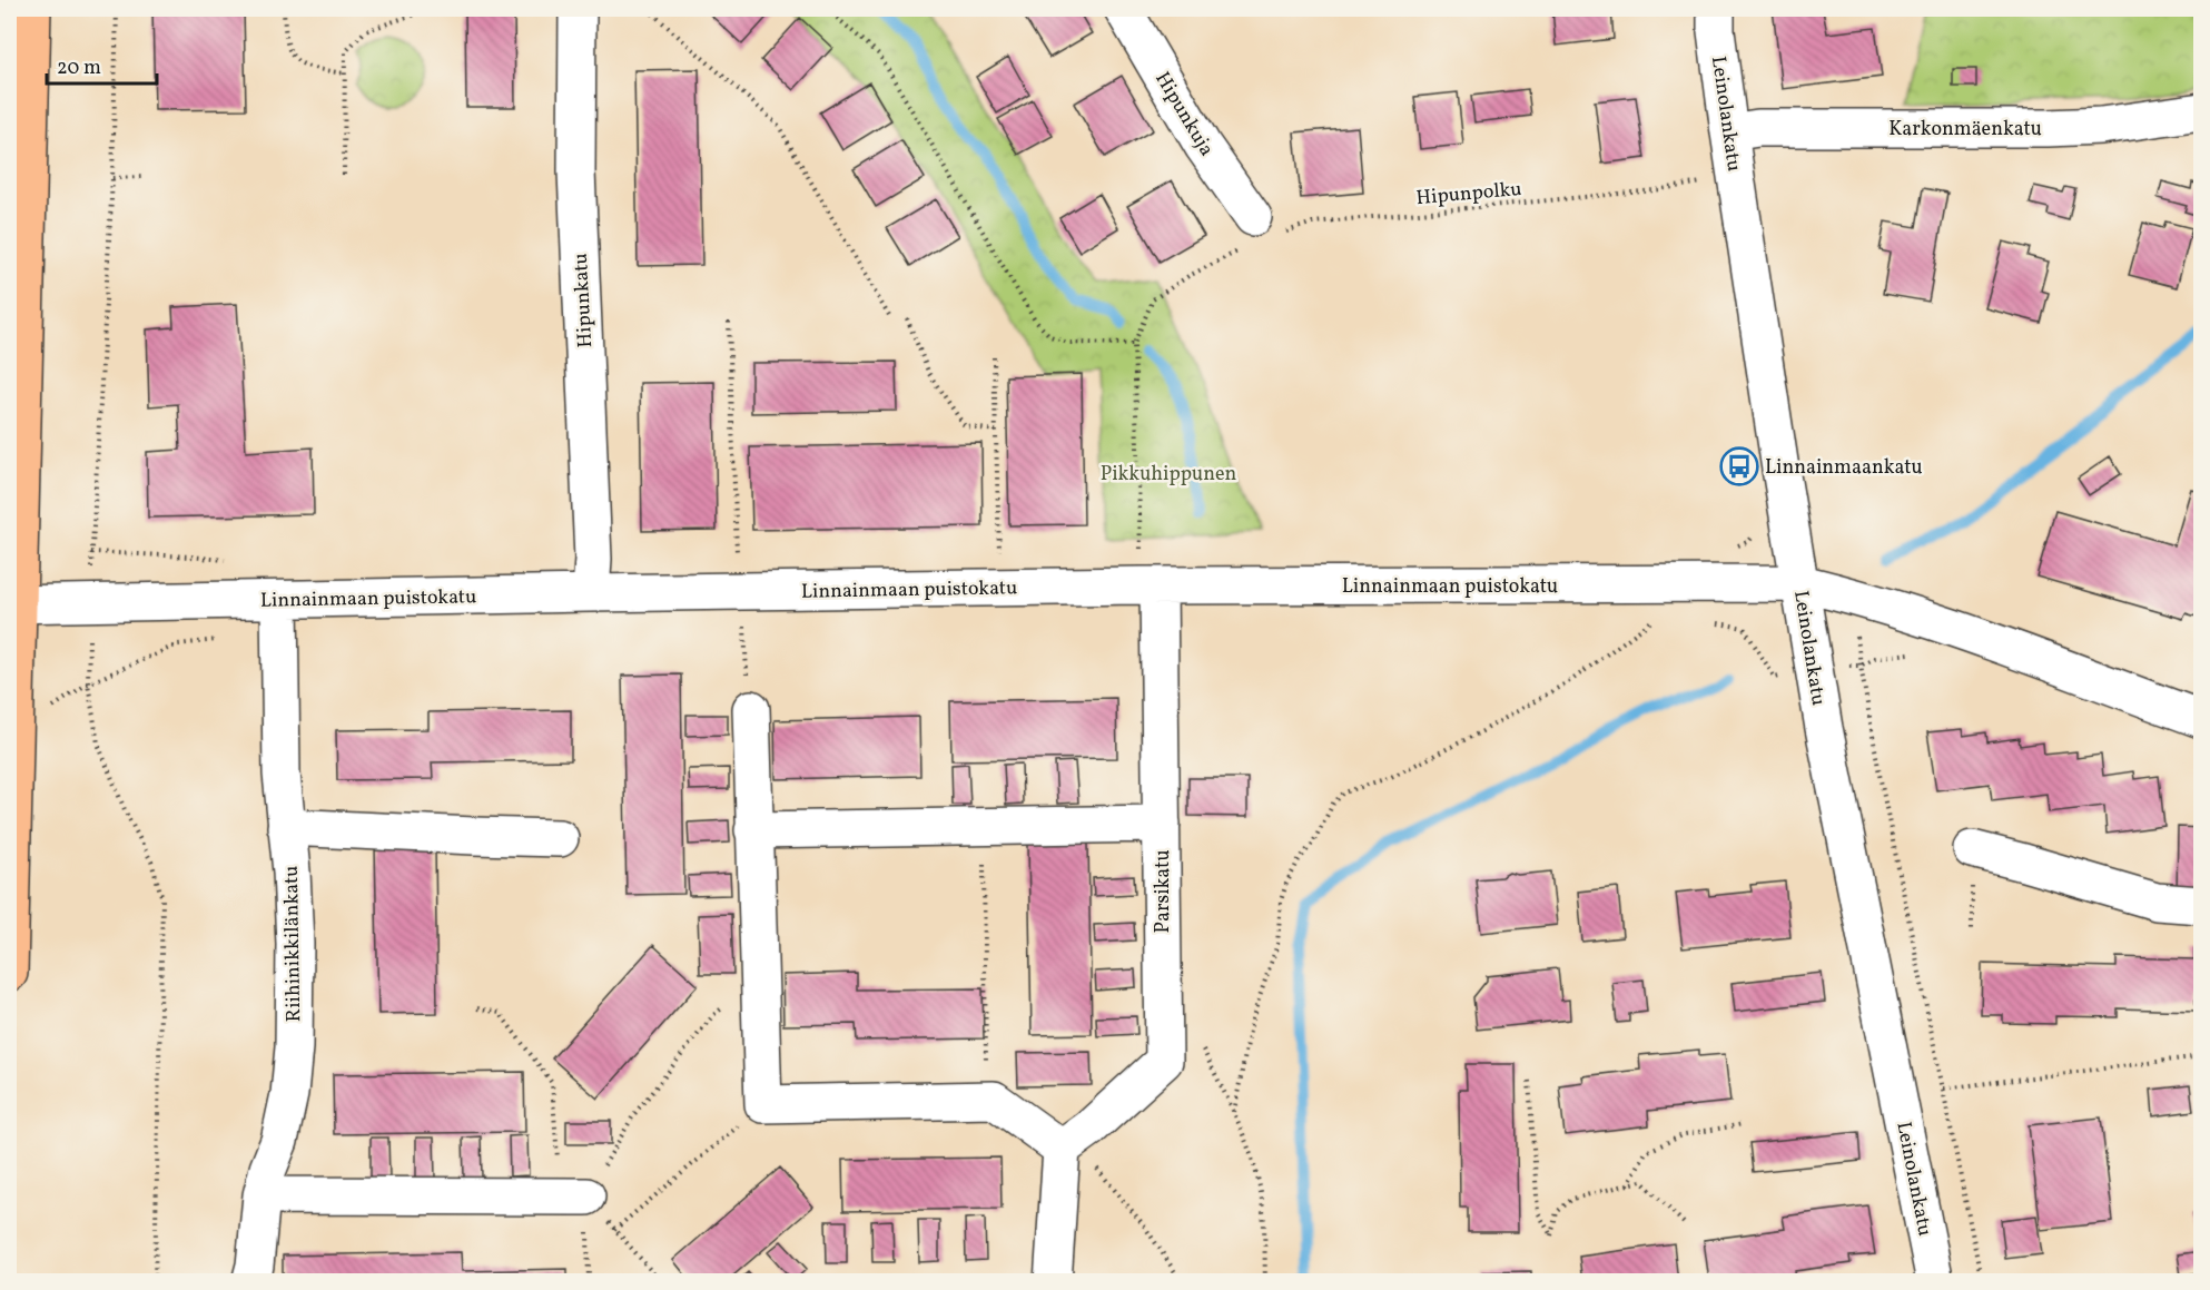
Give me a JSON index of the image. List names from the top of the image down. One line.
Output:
{"streets":{"street":["Hipunkuja","Leinolankatu","Karkonmäenkatu","Hipunkatu","Linnainmaan puistokatu","Parsikatu","Riihinikkilänkatu"],"path":["Hipunpolku"]},"crossings":[["Hipunkuja","Hipunpolku"],["Leinolankatu","Karkonmäenkatu"],["Leinolankatu","Linnainmaan puistokatu"],["Hipunkatu","Linnainmaan puistokatu"],["Linnainmaan puistokatu","Parsikatu"],["Linnainmaan puistokatu","Riihinikkilänkatu"]],"parks":["Pikkuhippunen"],"places":{"bus stop":["Linnainmaankatu"]},"scale_bar":"20 m"}
